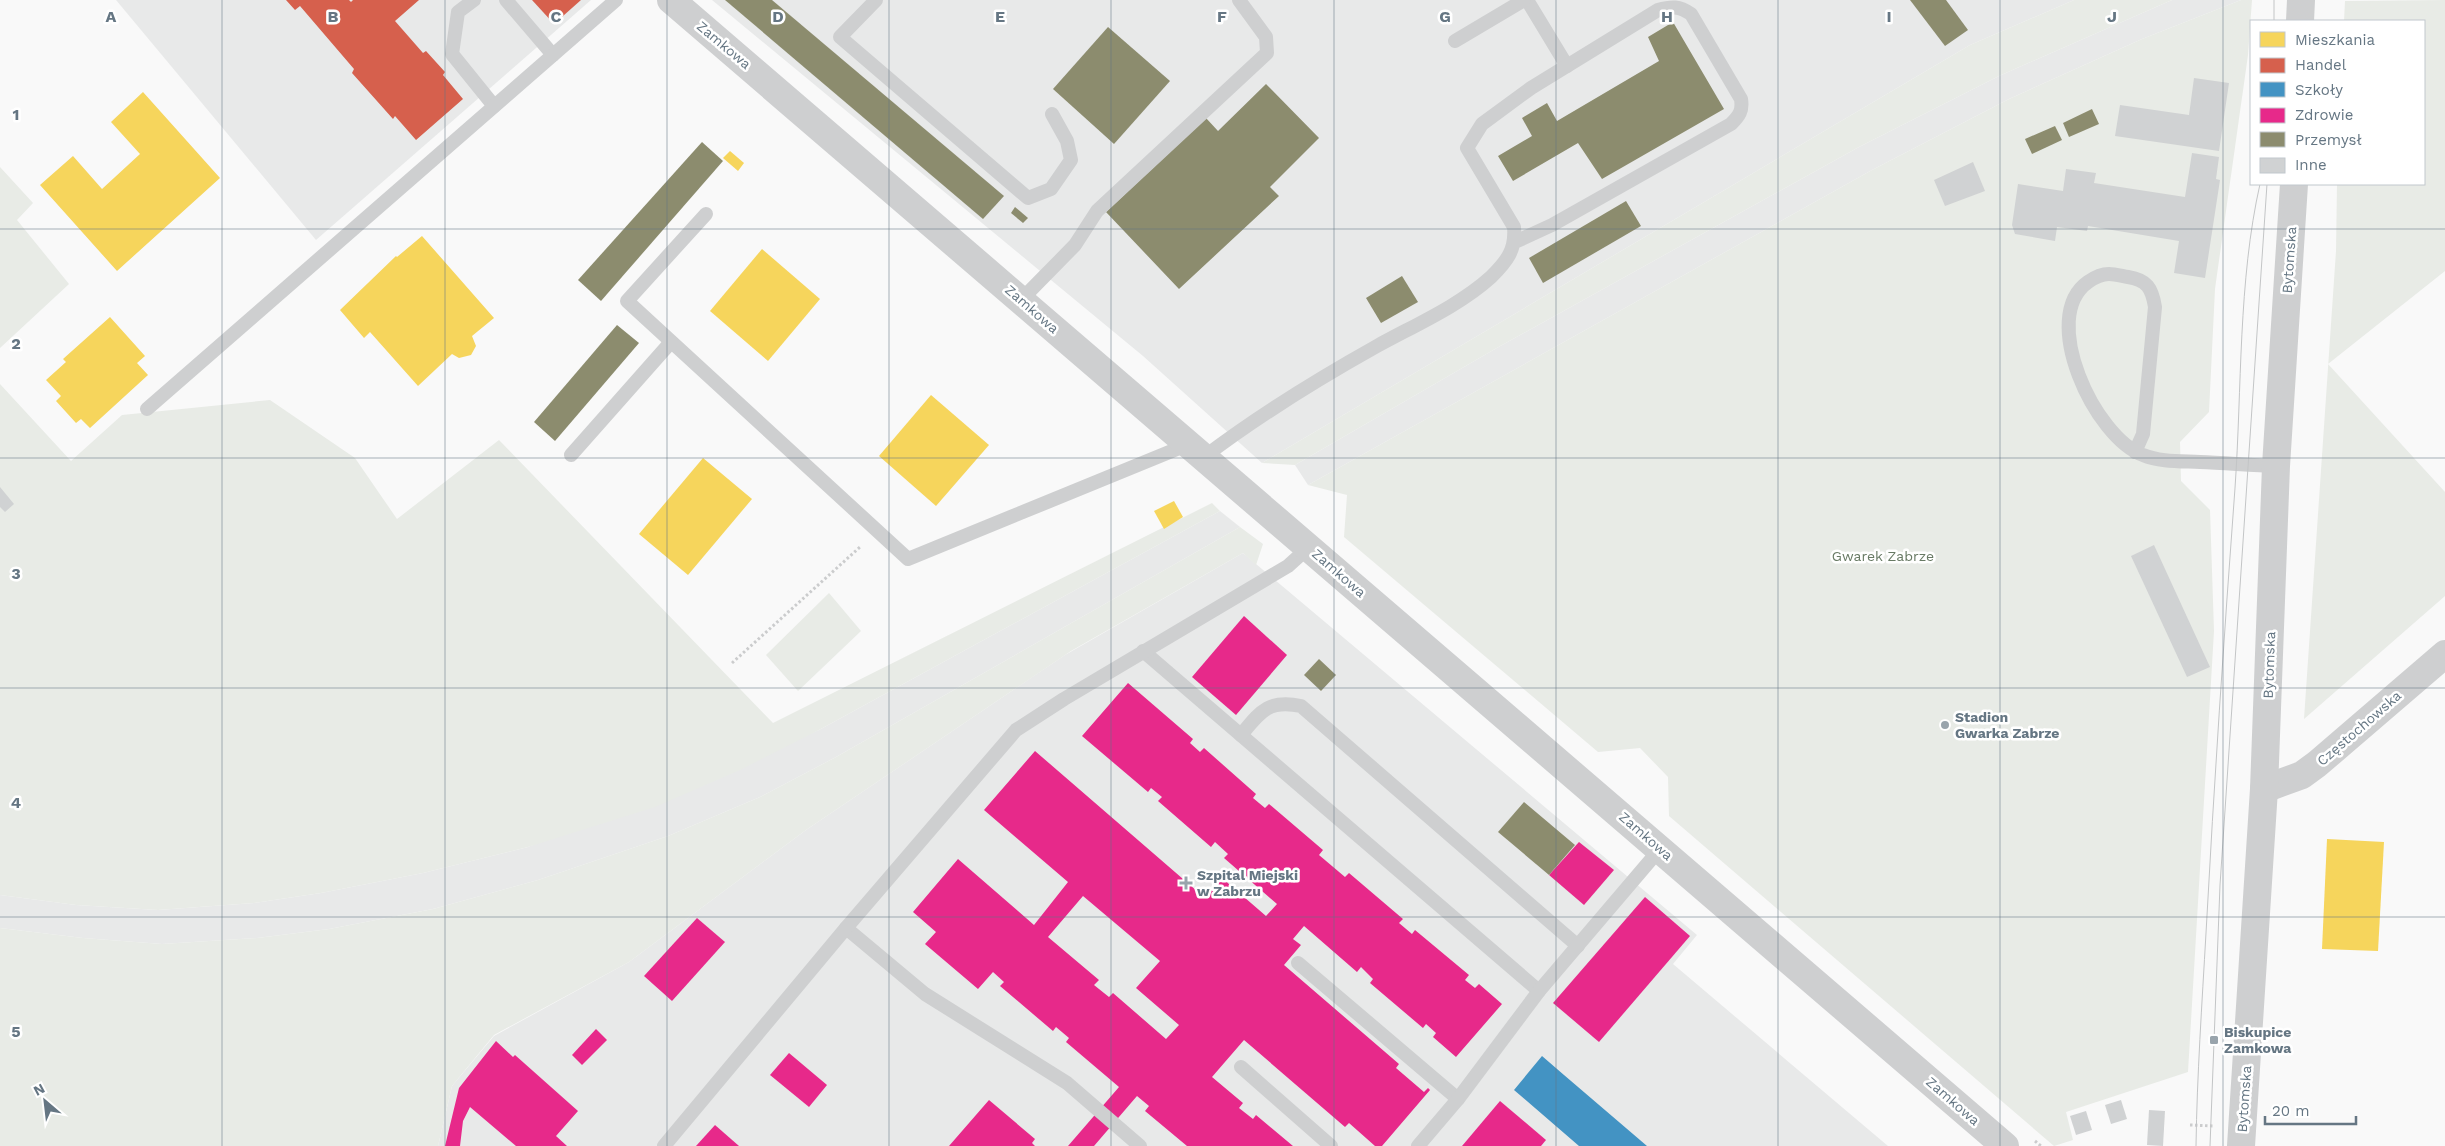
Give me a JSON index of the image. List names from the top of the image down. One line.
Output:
{"streets":{"street":["Zamkowa","Bytomska","Częstochowska"]},"crossings":[["Bytomska","Częstochowska"]],"parks":["Gwarek Zabrze"],"places":{"other":["Stadion Gwarka Zabrze"],"health":["Szpital Miejski w Zabrzu"],"transit":["Biskupice Zamkowa"]},"legend":["Mieszkania","Handel","Szkoły","Zdrowie","Przemysł","Inne"],"scale_bar":"20 m","north":"top left","grid":{"columns":["A","B","C","D","E","F","G","H","I","J"],"rows":["1","2","3","4","5"]}}
